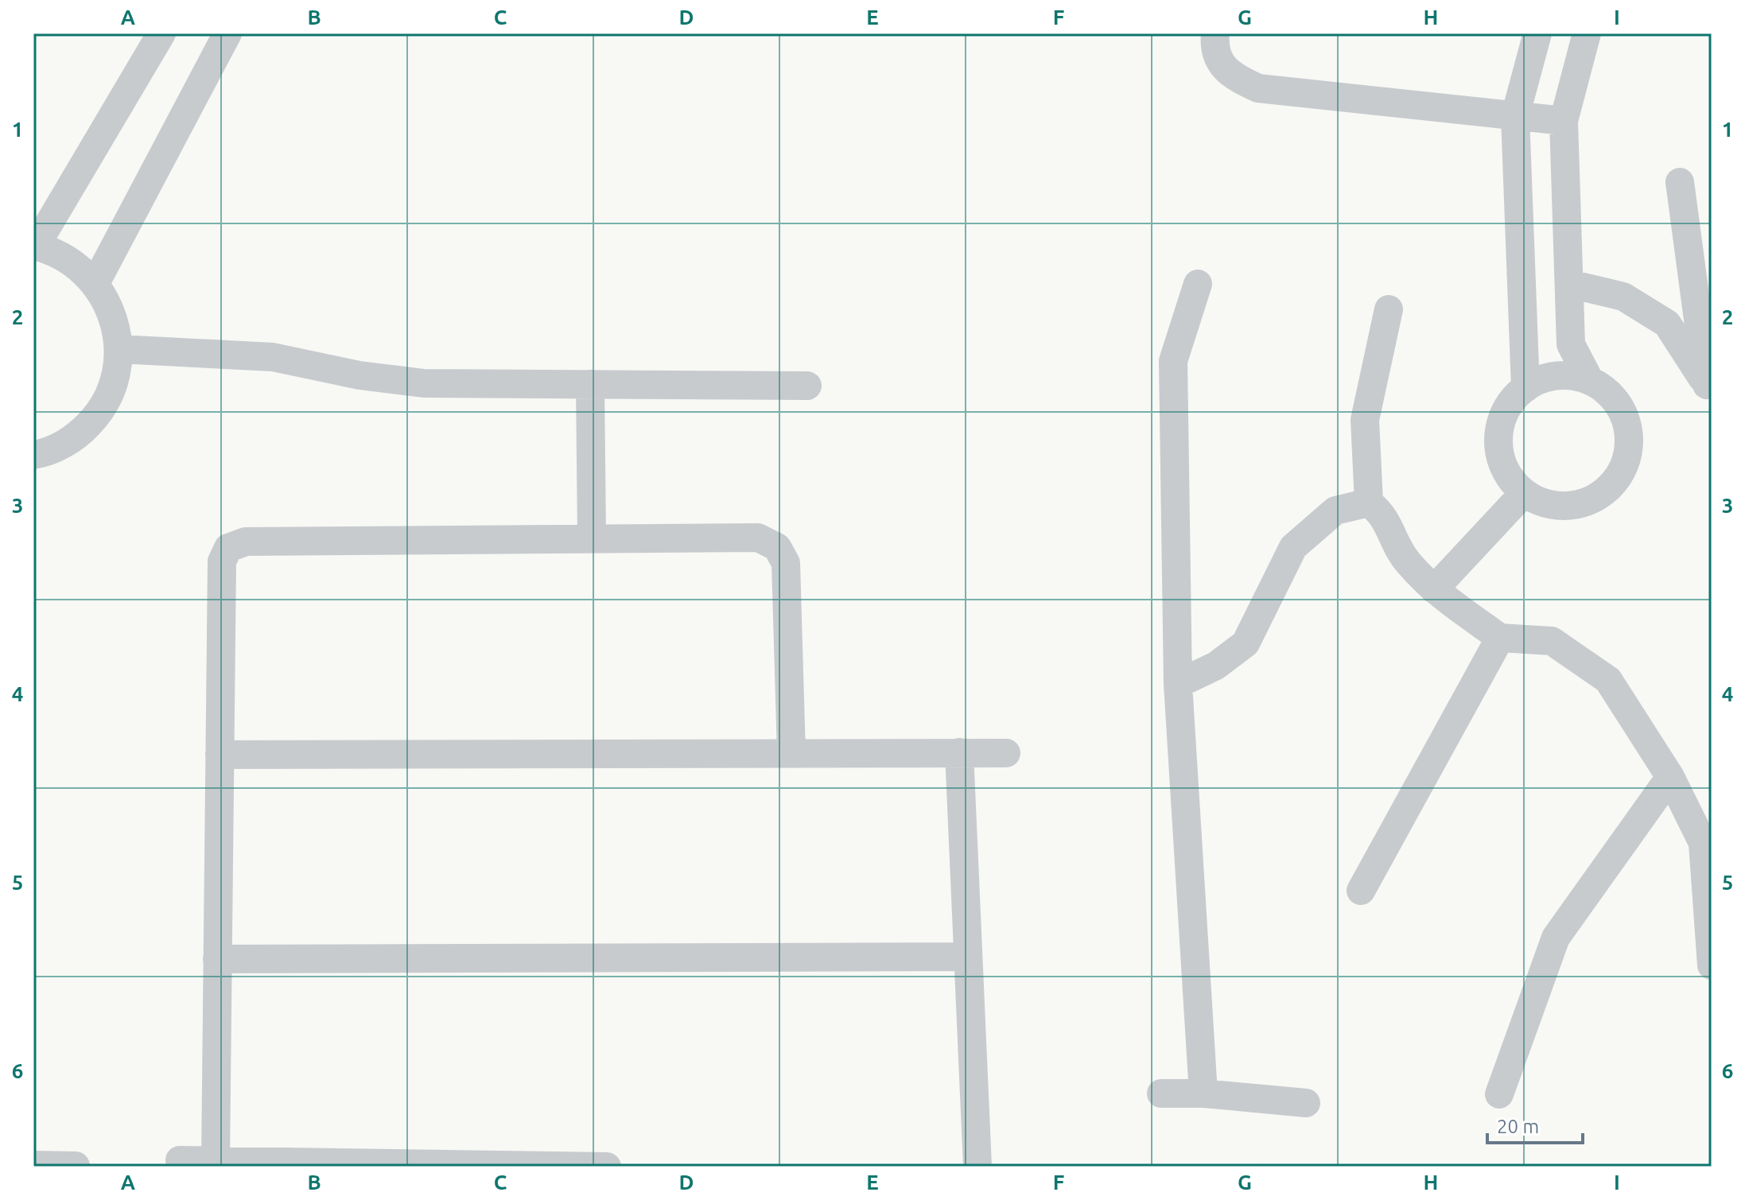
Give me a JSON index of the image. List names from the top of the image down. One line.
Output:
{"scale_bar":"20 m","grid":{"columns":["A","B","C","D","E","F","G","H","I"],"rows":["1","2","3","4","5","6"]}}
